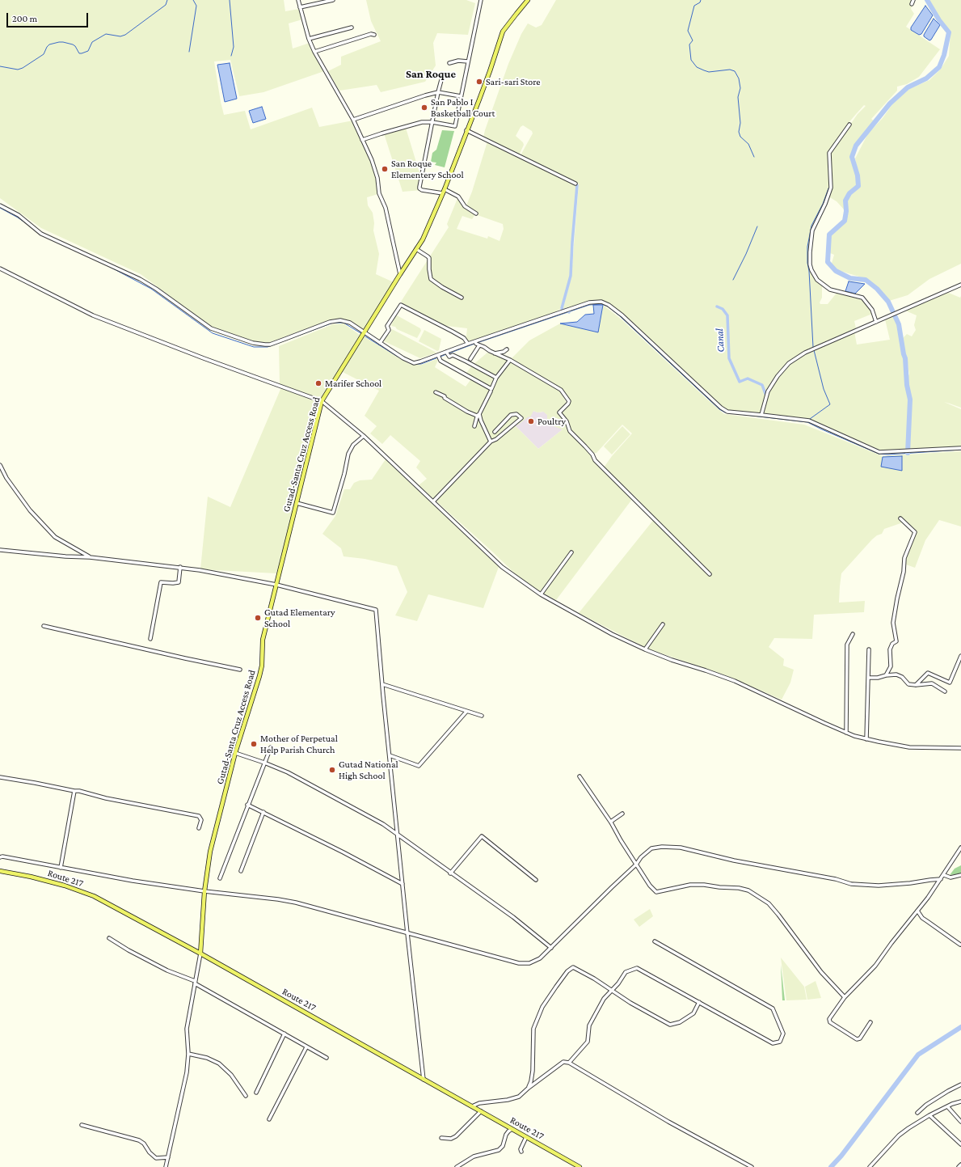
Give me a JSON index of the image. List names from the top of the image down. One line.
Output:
{"streets":{"main road":["Gutad-Santa Cruz Access Road","Route 217"]},"crossings":[["Gutad-Santa Cruz Access Road","Route 217"]],"districts":["San Roque"],"water":["Canal"],"places":["Sari-sari Store","San Pablo I Basketball Court","San Roque Elementery School","Marifer School","Poultry","Gutad Elementary School","Mother of Perpetual Help Parish Church","Gutad National High School"],"scale_bar":"200 m"}
